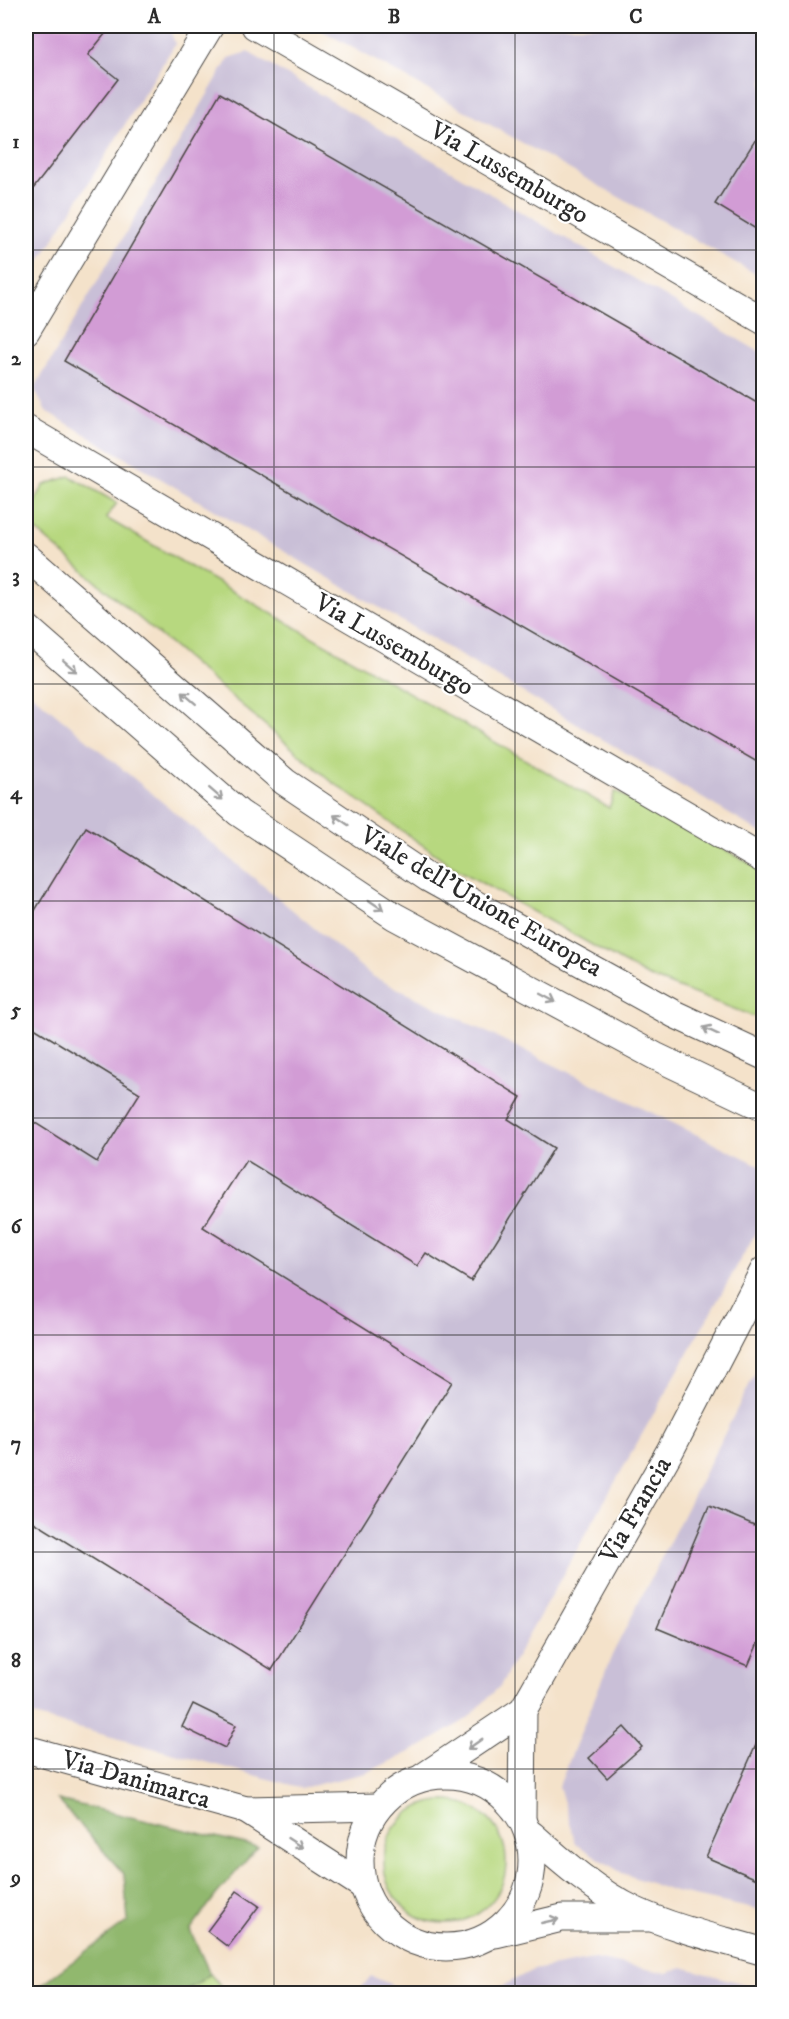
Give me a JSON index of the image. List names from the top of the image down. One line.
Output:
{"streets":{"street":["Via Lussemburgo","Viale dell'Unione Europea","Via Francia","Via Danimarca"]},"crossings":[["Via Francia","Via Danimarca"]],"grid":{"columns":["A","B","C"],"rows":["1","2","3","4","5","6","7","8","9"]}}
